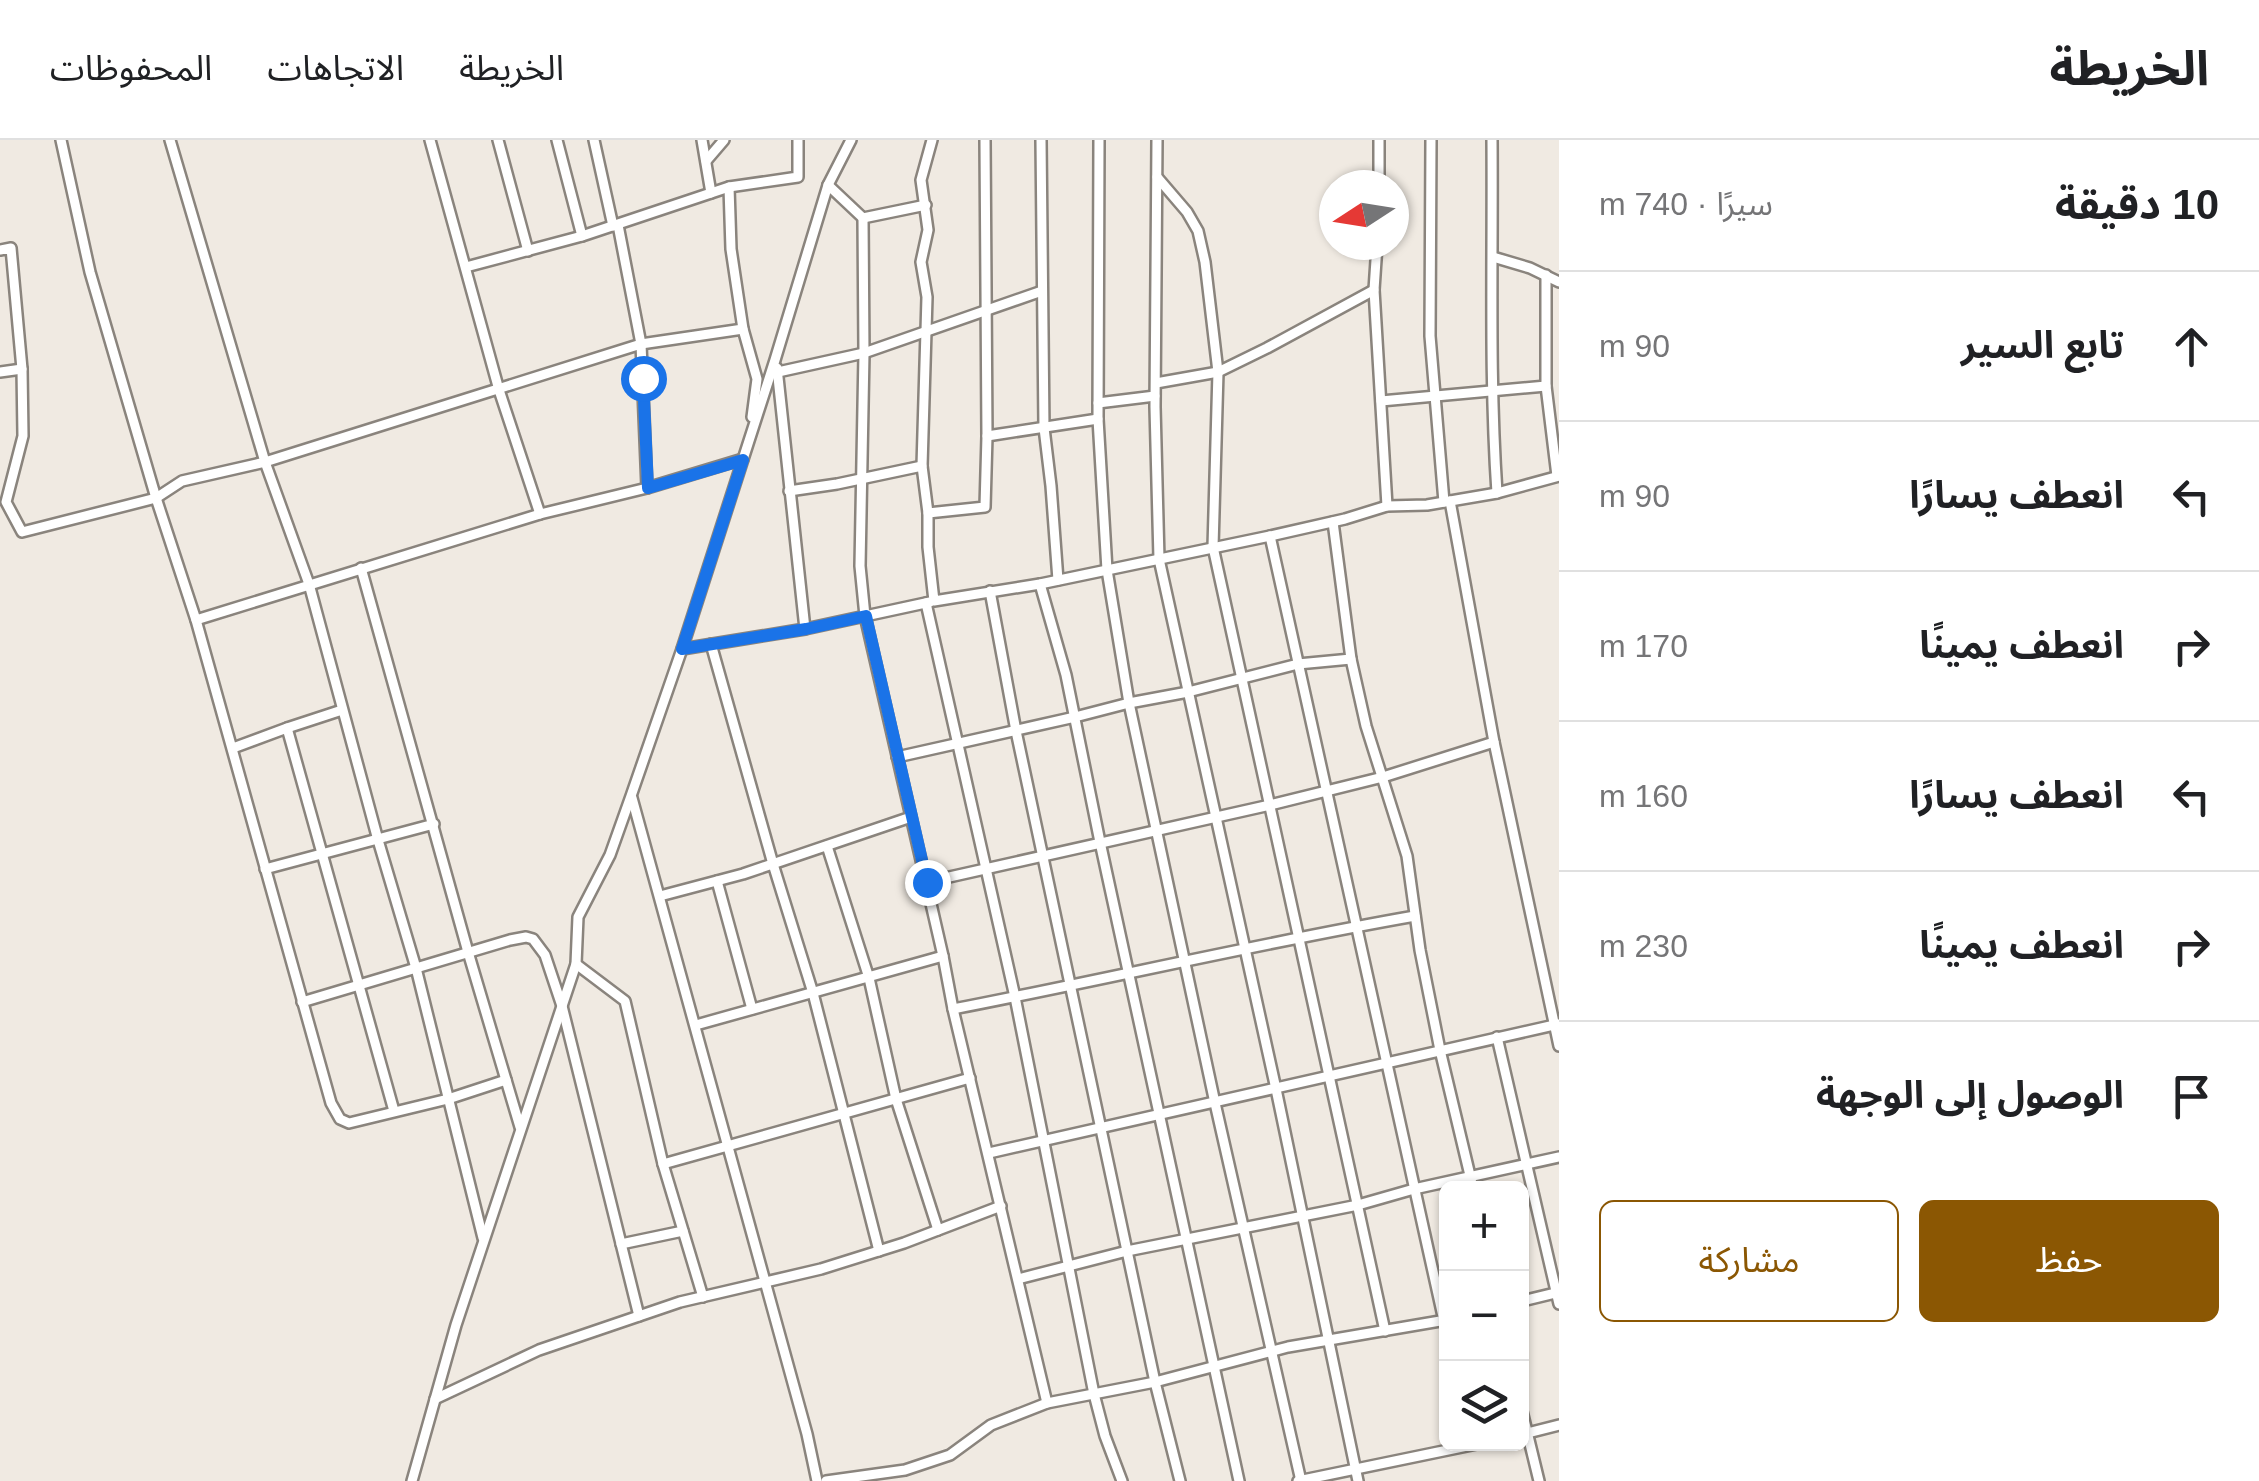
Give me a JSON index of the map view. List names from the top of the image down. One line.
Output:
{"north":"left","page":{"header":"الخريطة","nav":["الخريطة","الاتجاهات","المحفوظات"],"heading":["10 دقيقة","سيرًا · 740 m"],"list":[["تابع السير","90 m"],["انعطف يسارًا","90 m"],["انعطف يمينًا","170 m"],["انعطف يسارًا","160 m"],["انعطف يمينًا","230 m"],"الوصول إلى الوجهة"],"buttons":["حفظ","مشاركة"],"map_buttons":["+","−"]}}
